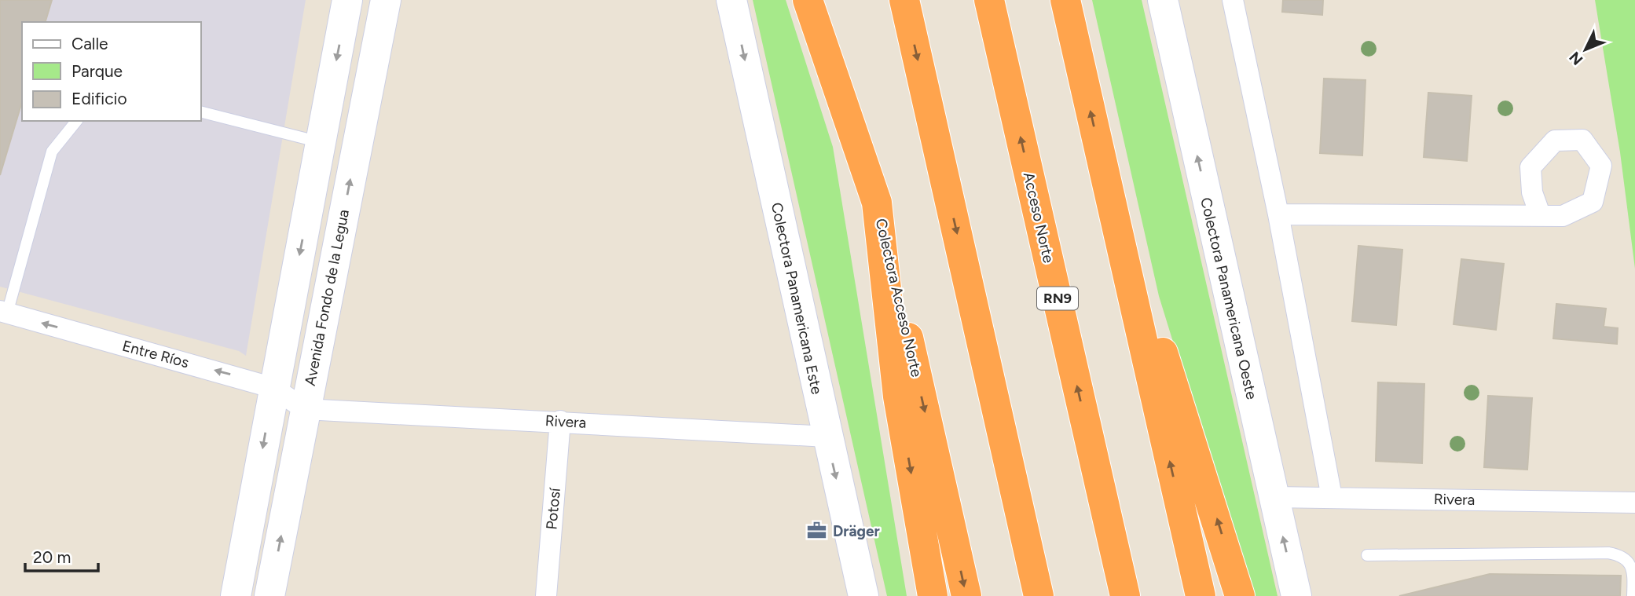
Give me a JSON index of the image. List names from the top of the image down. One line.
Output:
{"streets":{"highway":["Acceso Norte","Colectora Acceso Norte","RN9"],"street":["Avenida Fondo de la Legua","Colectora Panamericana Este","Colectora Panamericana Oeste","Entre Ríos","Rivera","Potosí"]},"crossings":[["Avenida Fondo de la Legua","Entre Ríos"],["Avenida Fondo de la Legua","Rivera"],["Colectora Panamericana Este","Rivera"],["Colectora Panamericana Oeste","Rivera"],["Entre Ríos","Rivera"],["Rivera","Potosí"]],"one_way":["Colectora Panamericana Este","Entre Ríos"],"places":{"office":["Dräger"]},"legend":["Calle","Parque","Edificio"],"scale_bar":"20 m","north":"bottom left"}
